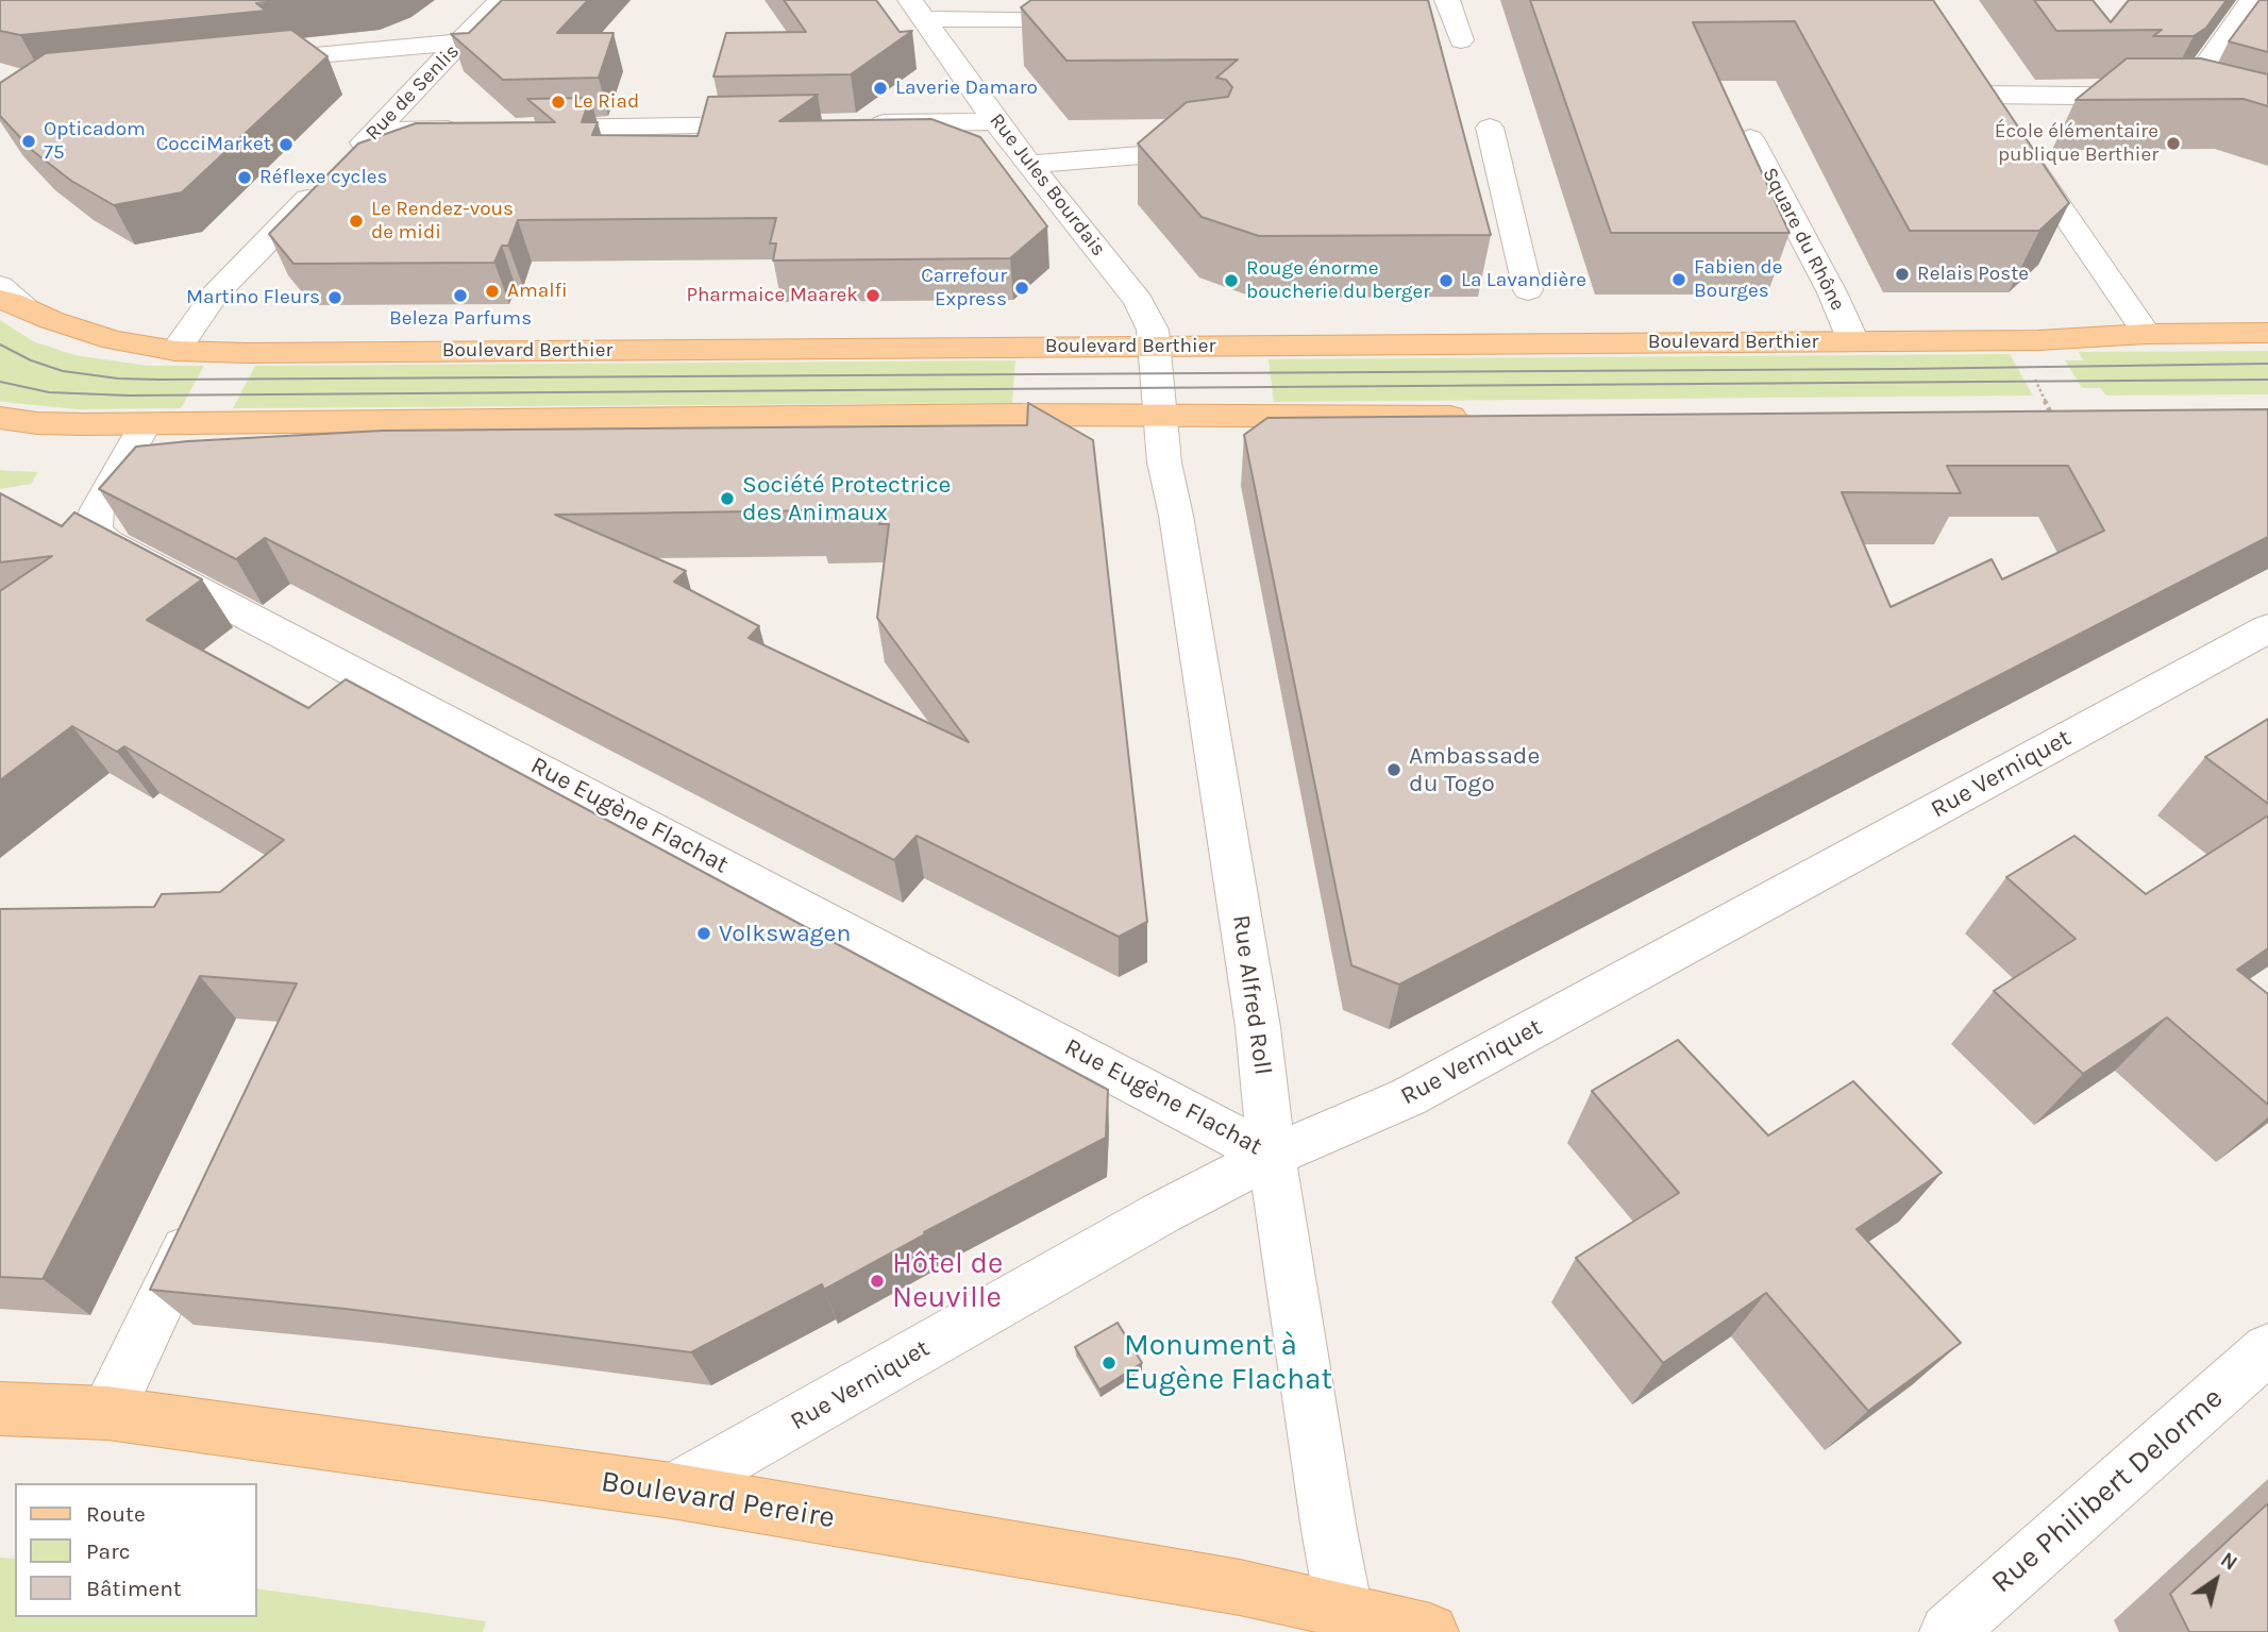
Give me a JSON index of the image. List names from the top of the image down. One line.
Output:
{"streets":{"main road":["Boulevard Berthier","Boulevard Pereire"],"street":["Rue de Senlis","Rue Jules Bourdais","Square du Rhône","Rue Verniquet","Rue Eugène Flachat","Rue Alfred Roll","Rue Philibert Delorme"]},"crossings":[["Rue de Senlis","Boulevard Berthier"],["Rue Jules Bourdais","Boulevard Berthier"],["Rue Jules Bourdais","Rue Alfred Roll"],["Square du Rhône","Boulevard Berthier"],["Rue Verniquet","Rue Eugène Flachat"],["Rue Verniquet","Rue Alfred Roll"],["Rue Verniquet","Boulevard Pereire"],["Rue Eugène Flachat","Rue Alfred Roll"],["Rue Alfred Roll","Boulevard Pereire"]],"places":["Laverie Damaro","Le Riad","Opticadom 75","École élémentaire publique Berthier","CocciMarket","Réflexe cycles","Le Rendez-vous de midi","Relais Poste","Fabien de Bourges","Rouge énorme boucherie du berger","La Lavandière","Carrefour Express","Amalfi","Beleza Parfums","Pharmaice Maarek","Martino Fleurs","Société Protectrice des Animaux","Ambassade du Togo","Volkswagen","Hôtel de Neuville","Monument à Eugène Flachat"],"legend":["Route","Parc","Bâtiment"],"north":"top right"}
